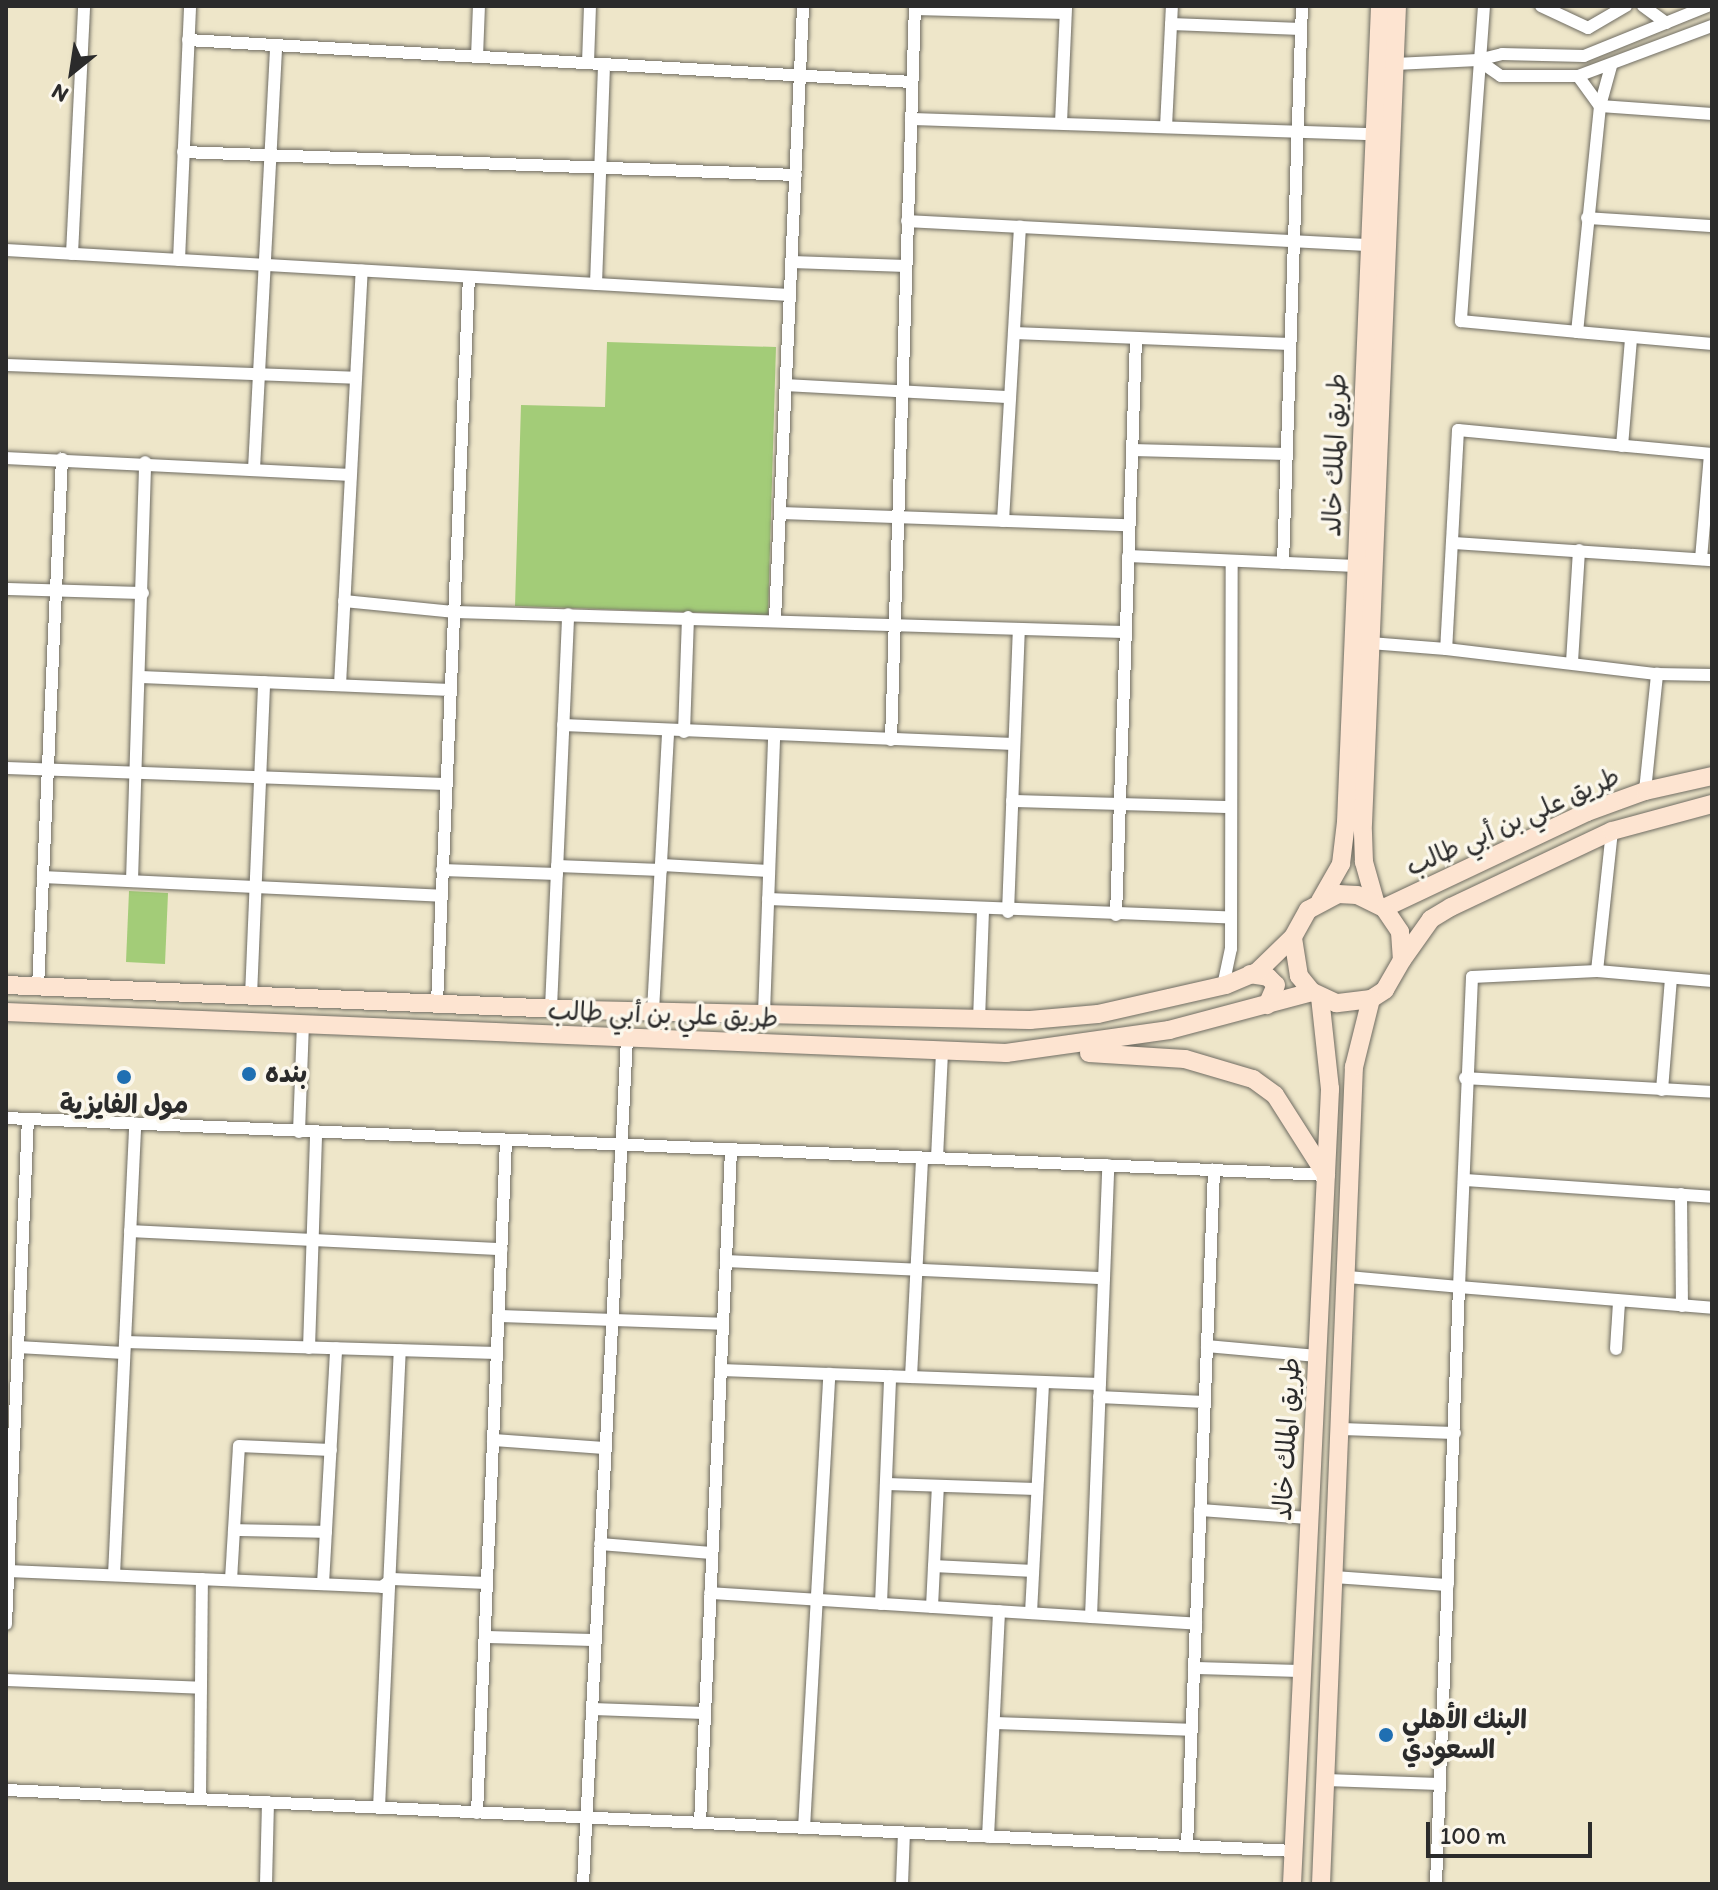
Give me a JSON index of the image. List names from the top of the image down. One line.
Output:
{"streets":{"main road":["طريق الملك خالد","طريق علي بن أبي طالب"]},"crossings":[["طريق الملك خالد","طريق علي بن أبي طالب"]],"places":["بنده","مول الفايزية","البنك الأهلي السعودي"],"scale_bar":"100 m","north":"bottom left"}
